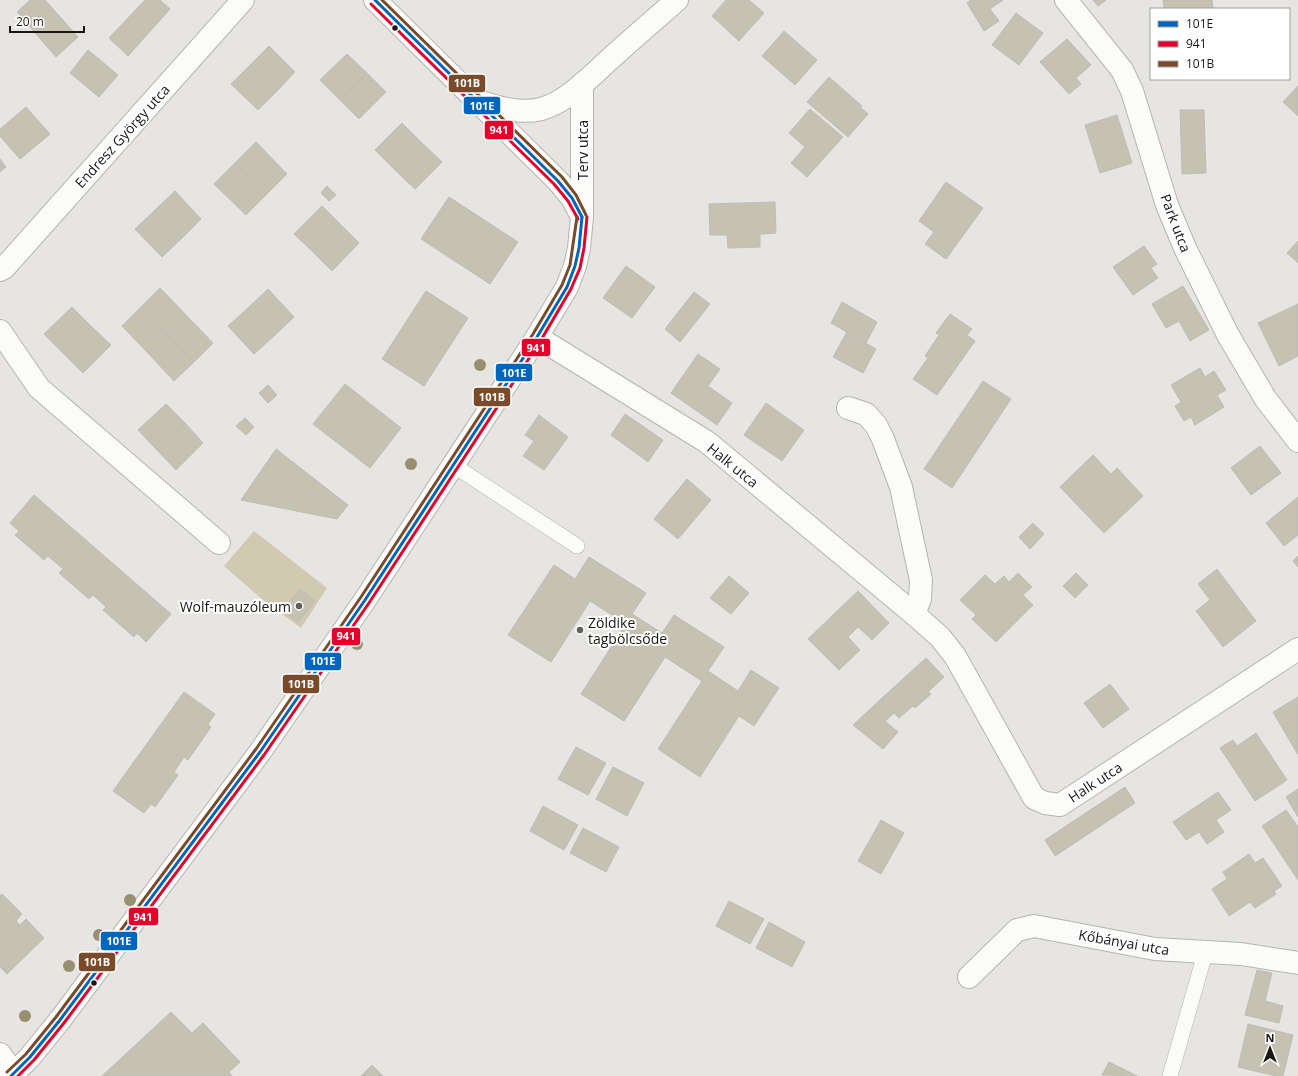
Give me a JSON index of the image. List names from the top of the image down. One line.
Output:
{"streets":{"street":["Endresz György utca","Terv utca","Park utca","Halk utca","Kőbányai utca"]},"crossings":[["Terv utca","Halk utca"]],"places":["Wolf-mauzóleum","Zöldike tagbölcsőde"],"lines":["transit line 101E","transit line 101B","transit line 941"],"legend":["101E","941","101B"],"scale_bar":"20 m","north":"top"}
